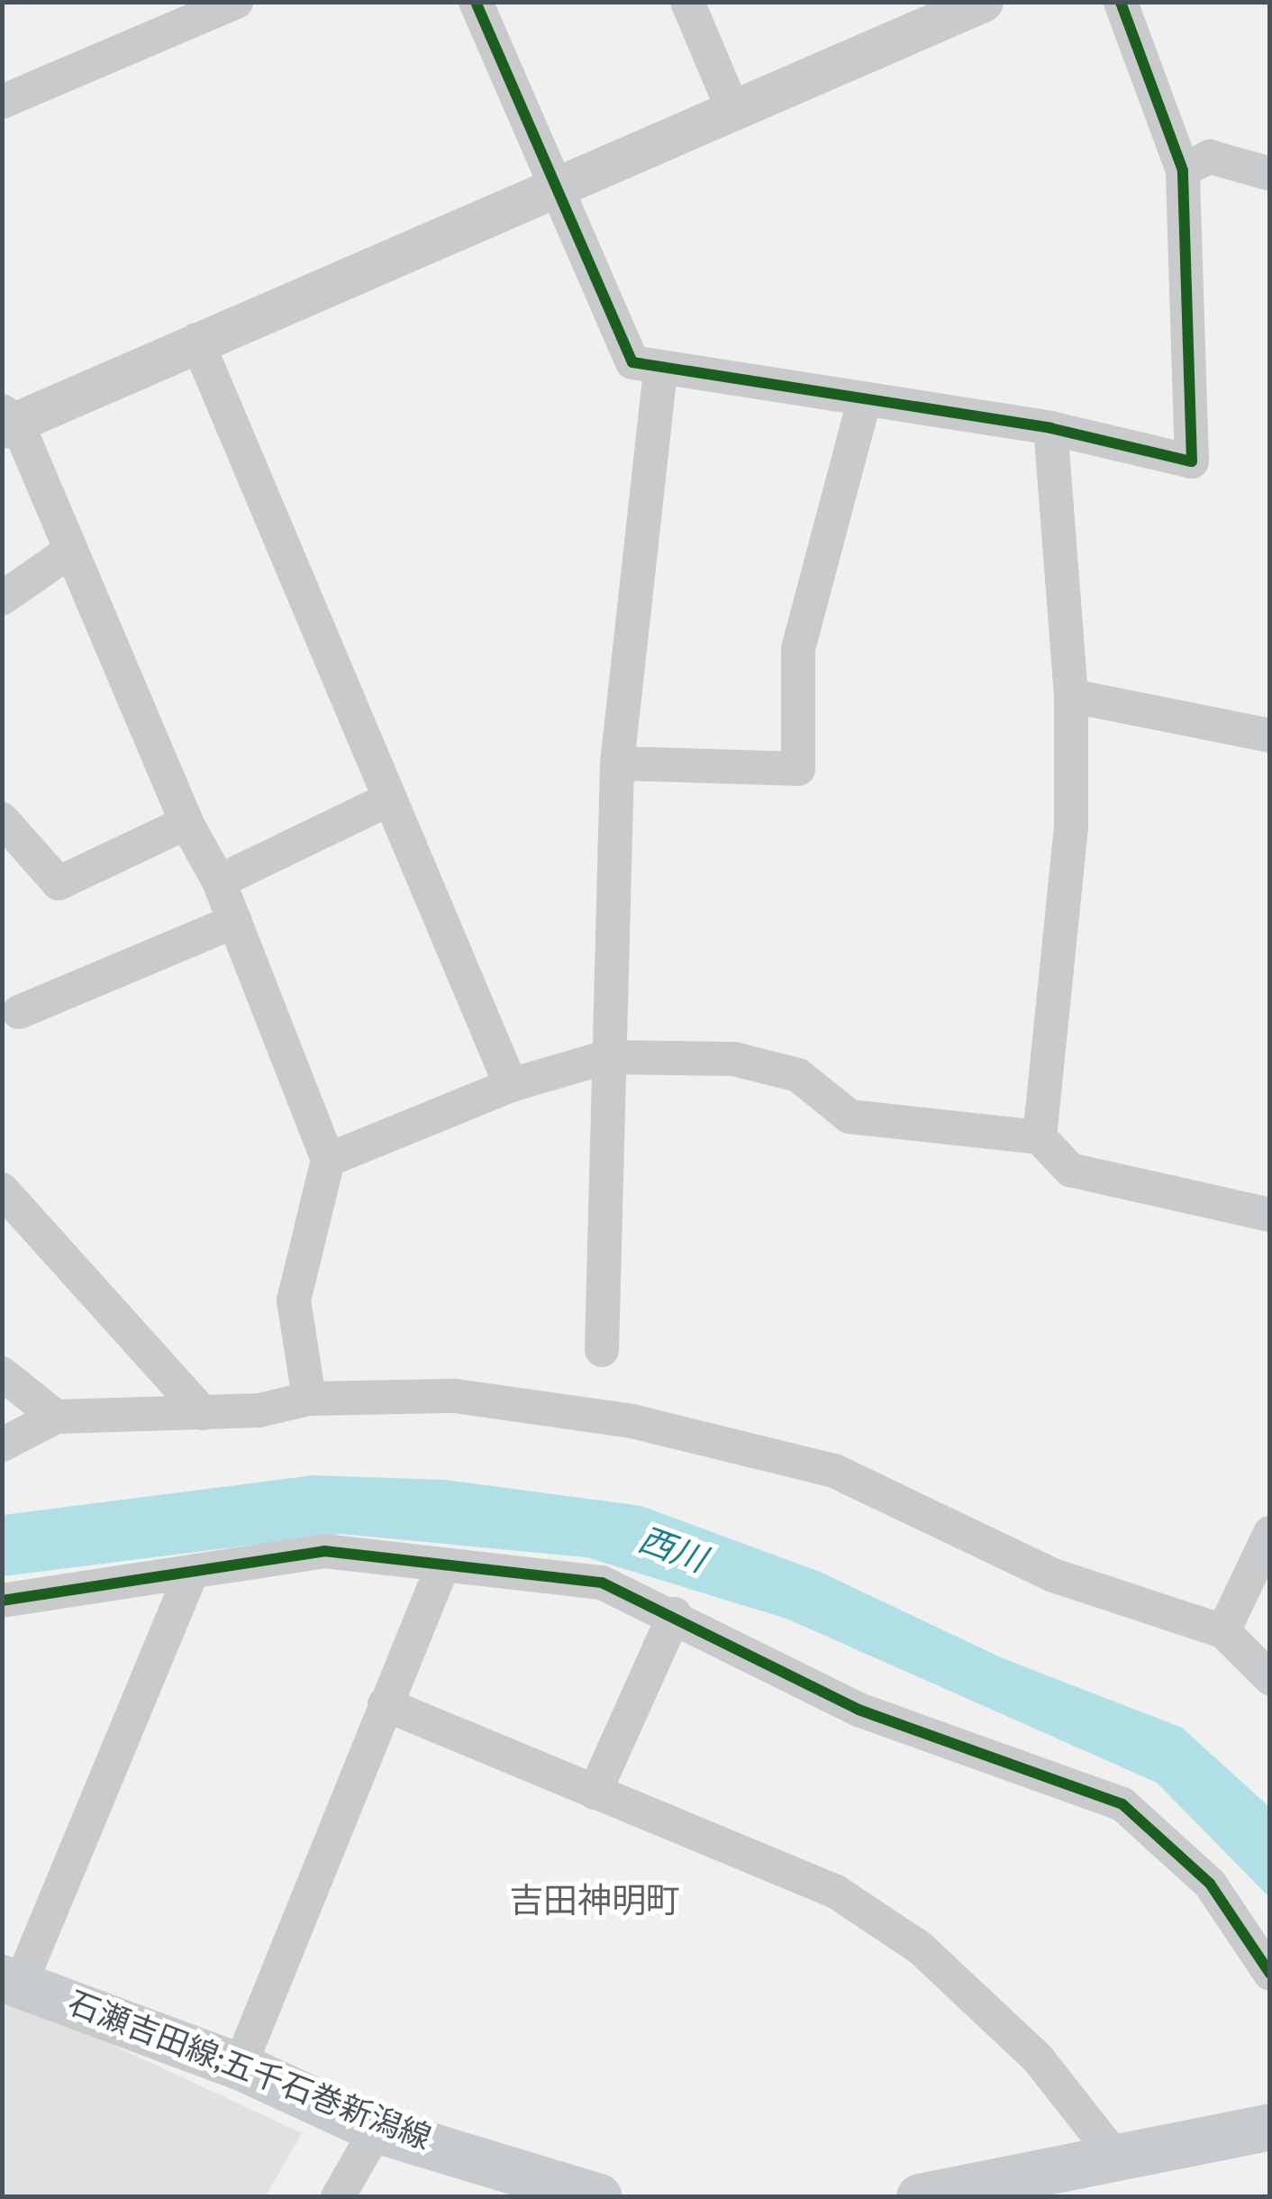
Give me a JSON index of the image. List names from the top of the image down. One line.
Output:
{"streets":{"main road":["石瀬吉田線;五千石巻新潟線"]},"districts":["吉田神明町"],"water":["西川"]}
